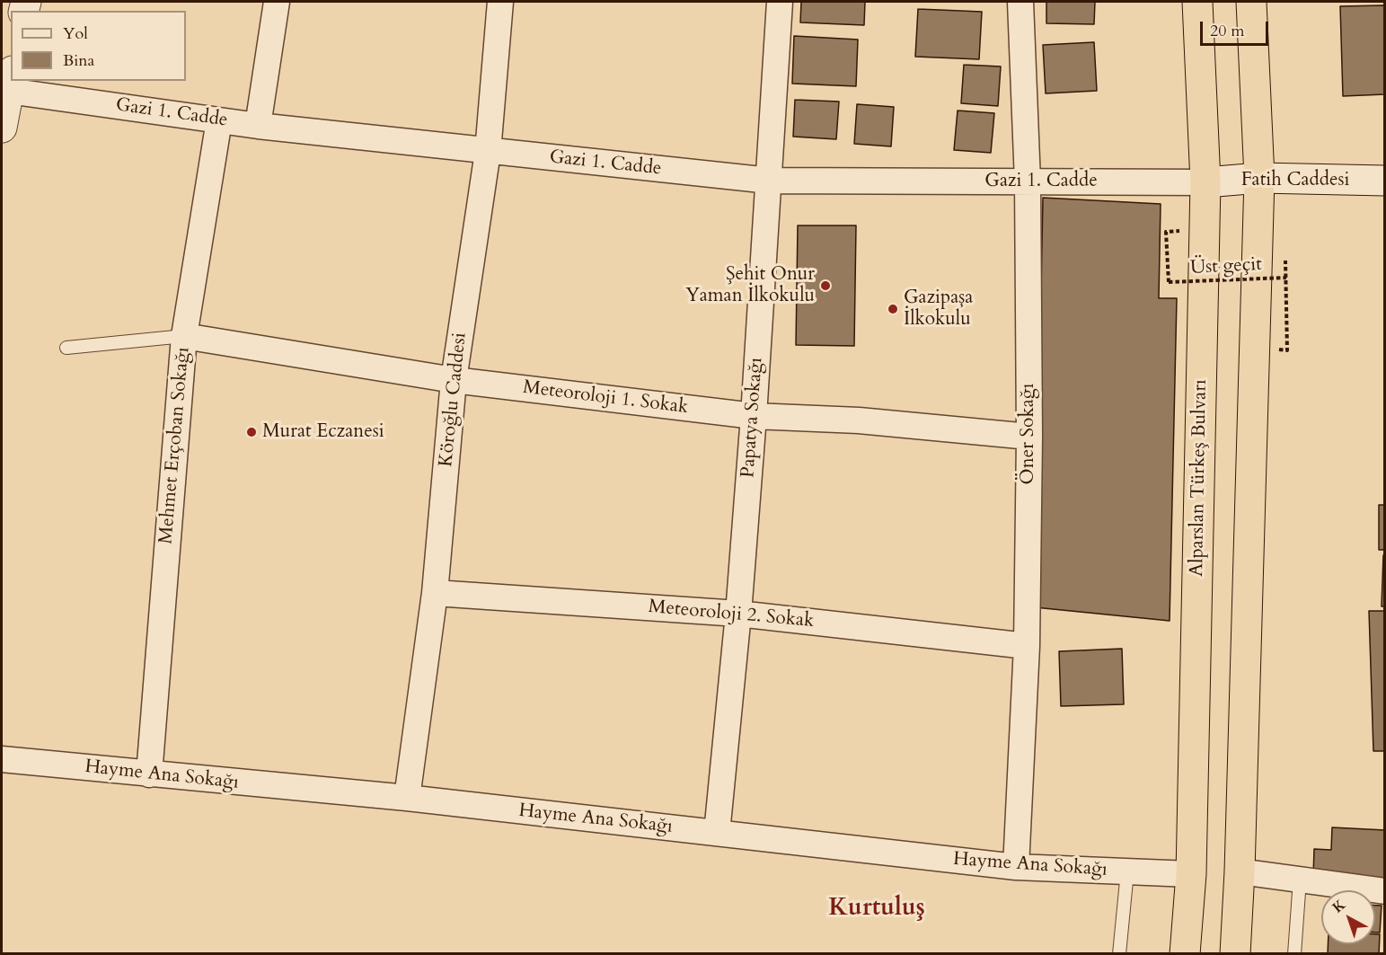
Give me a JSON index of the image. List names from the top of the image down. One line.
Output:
{"streets":{"highway":["Alparslan Türkeş Bulvarı"],"main road":["Fatih Caddesi"],"street":["Gazi 1. Cadde","Meteoroloji 1. Sokak","Köroğlu Caddesi","Papatya Sokağı","Öner Sokağı","Mehmet Erçoban Sokağı","Meteoroloji 2. Sokak","Hayme Ana Sokağı"],"path":["Üst geçit"]},"crossings":[["Gazi 1. Cadde","Fatih Caddesi"],["Gazi 1. Cadde","Köroğlu Caddesi"],["Gazi 1. Cadde","Papatya Sokağı"],["Gazi 1. Cadde","Öner Sokağı"],["Gazi 1. Cadde","Mehmet Erçoban Sokağı"],["Gazi 1. Cadde","Alparslan Türkeş Bulvarı"],["Fatih Caddesi","Alparslan Türkeş Bulvarı"],["Üst geçit","Alparslan Türkeş Bulvarı"],["Meteoroloji 1. Sokak","Köroğlu Caddesi"],["Meteoroloji 1. Sokak","Papatya Sokağı"],["Meteoroloji 1. Sokak","Öner Sokağı"],["Meteoroloji 1. Sokak","Mehmet Erçoban Sokağı"],["Köroğlu Caddesi","Meteoroloji 2. Sokak"],["Köroğlu Caddesi","Hayme Ana Sokağı"],["Papatya Sokağı","Meteoroloji 2. Sokak"],["Papatya Sokağı","Hayme Ana Sokağı"],["Öner Sokağı","Meteoroloji 2. Sokak"],["Öner Sokağı","Hayme Ana Sokağı"],["Mehmet Erçoban Sokağı","Hayme Ana Sokağı"],["Alparslan Türkeş Bulvarı","Hayme Ana Sokağı"]],"districts":["Kurtuluş"],"places":["Şehit Onur Yaman İlkokulu","Gazipaşa İlkokulu","Murat Eczanesi"],"legend":["Yol","Bina"],"scale_bar":"20 m","north":"top left"}
